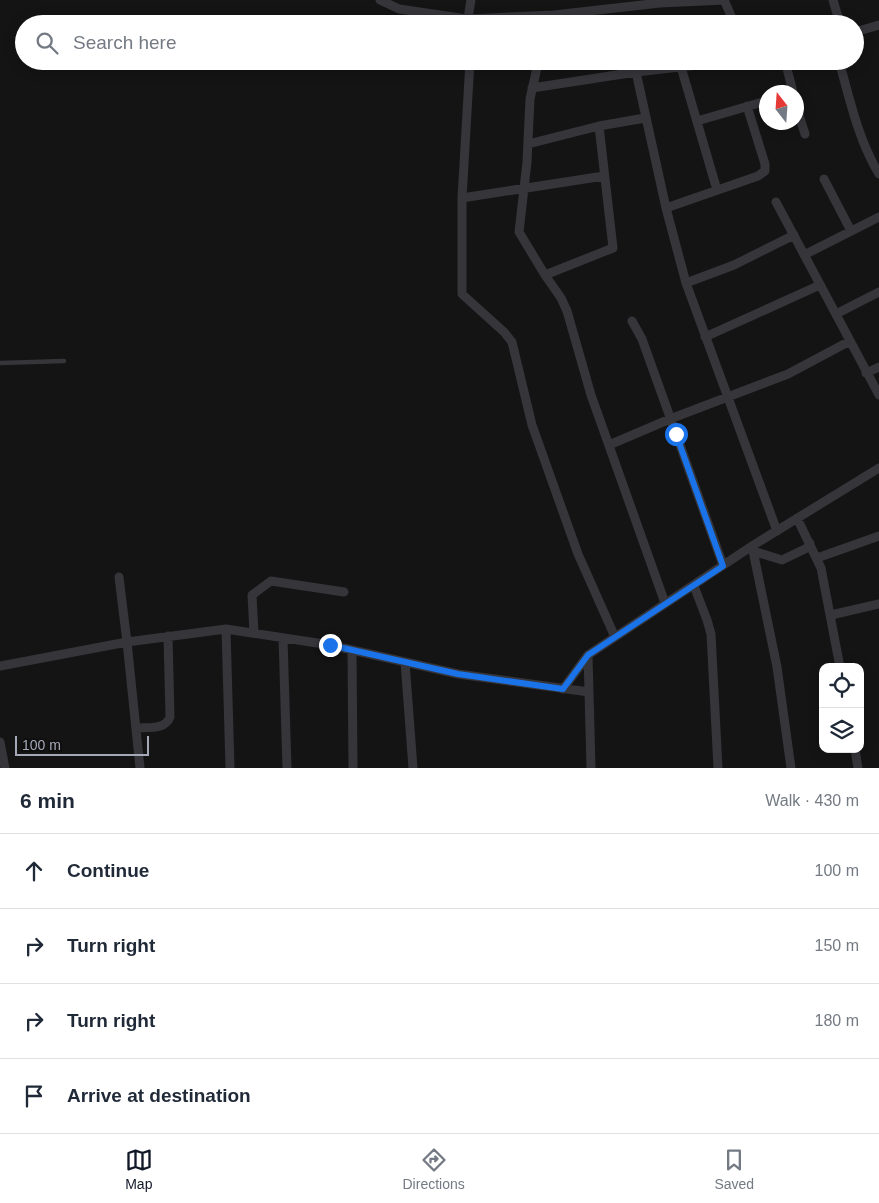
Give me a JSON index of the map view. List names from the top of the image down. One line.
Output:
{"scale_bar":"100 m","north":"top","page":{"search":"Search here","scale":"100 m","heading":["6 min","Walk · 430 m"],"list":[["Continue","100 m"],["Turn right","150 m"],["Turn right","180 m"],"Arrive at destination"],"nav":["Map","Directions","Saved"]}}
